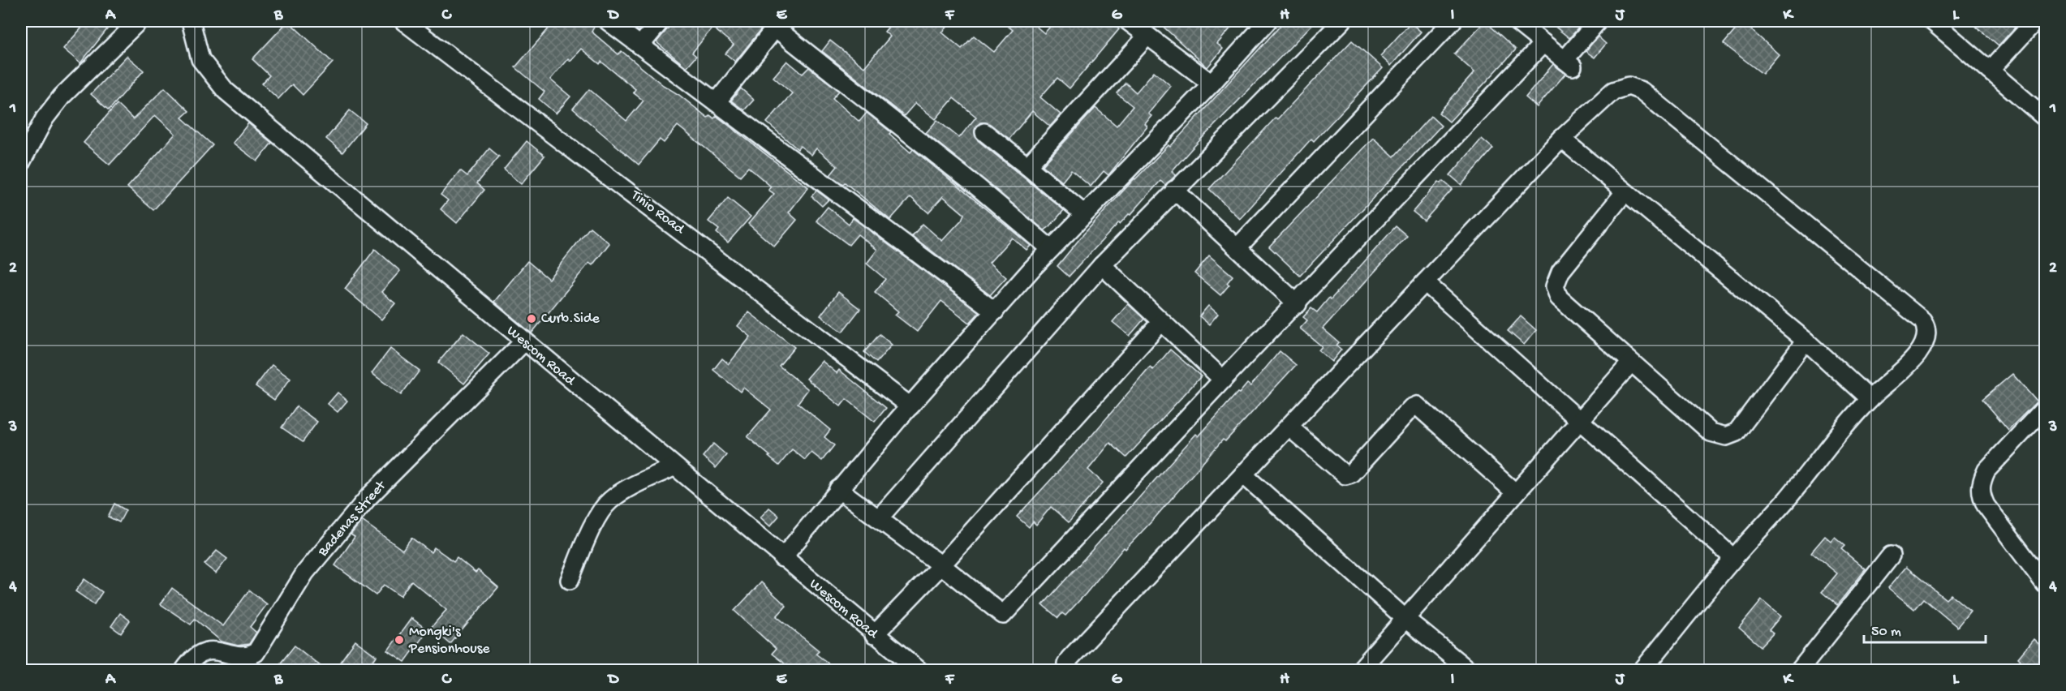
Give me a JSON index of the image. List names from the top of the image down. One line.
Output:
{"streets":{"street":["Tinio Road","Wescom Road","Badenas Street"]},"crossings":[["Wescom Road","Badenas Street"]],"places":["Curb.Side","Mongki's Pensionhouse"],"scale_bar":"50 m","grid":{"columns":["A","B","C","D","E","F","G","H","I","J","K","L"],"rows":["1","2","3","4"]}}
